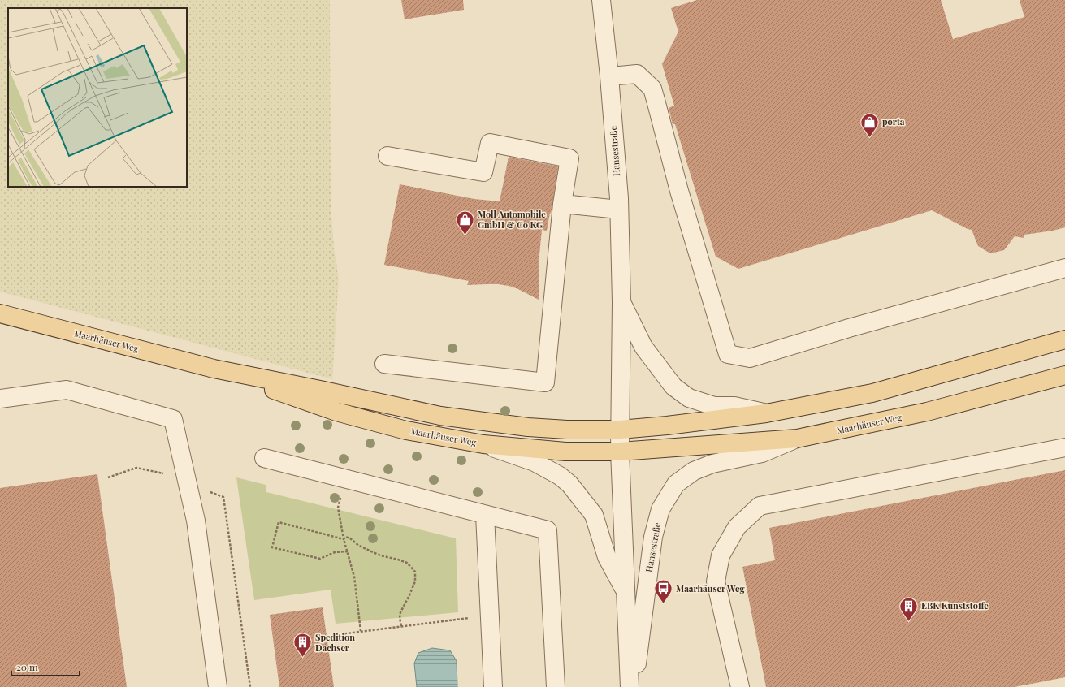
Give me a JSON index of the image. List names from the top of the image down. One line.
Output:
{"streets":{"main road":["Maarhäuser Weg"],"street":["Hansestraße"]},"crossings":[["Hansestraße","Maarhäuser Weg"]],"places":{"shop":["porta","Moll Automobile GmbH & Co KG"],"bus stop":["Maarhäuser Weg"],"building":["EBK Kunststoffe","Spedition Dachser"]},"scale_bar":"20 m"}
